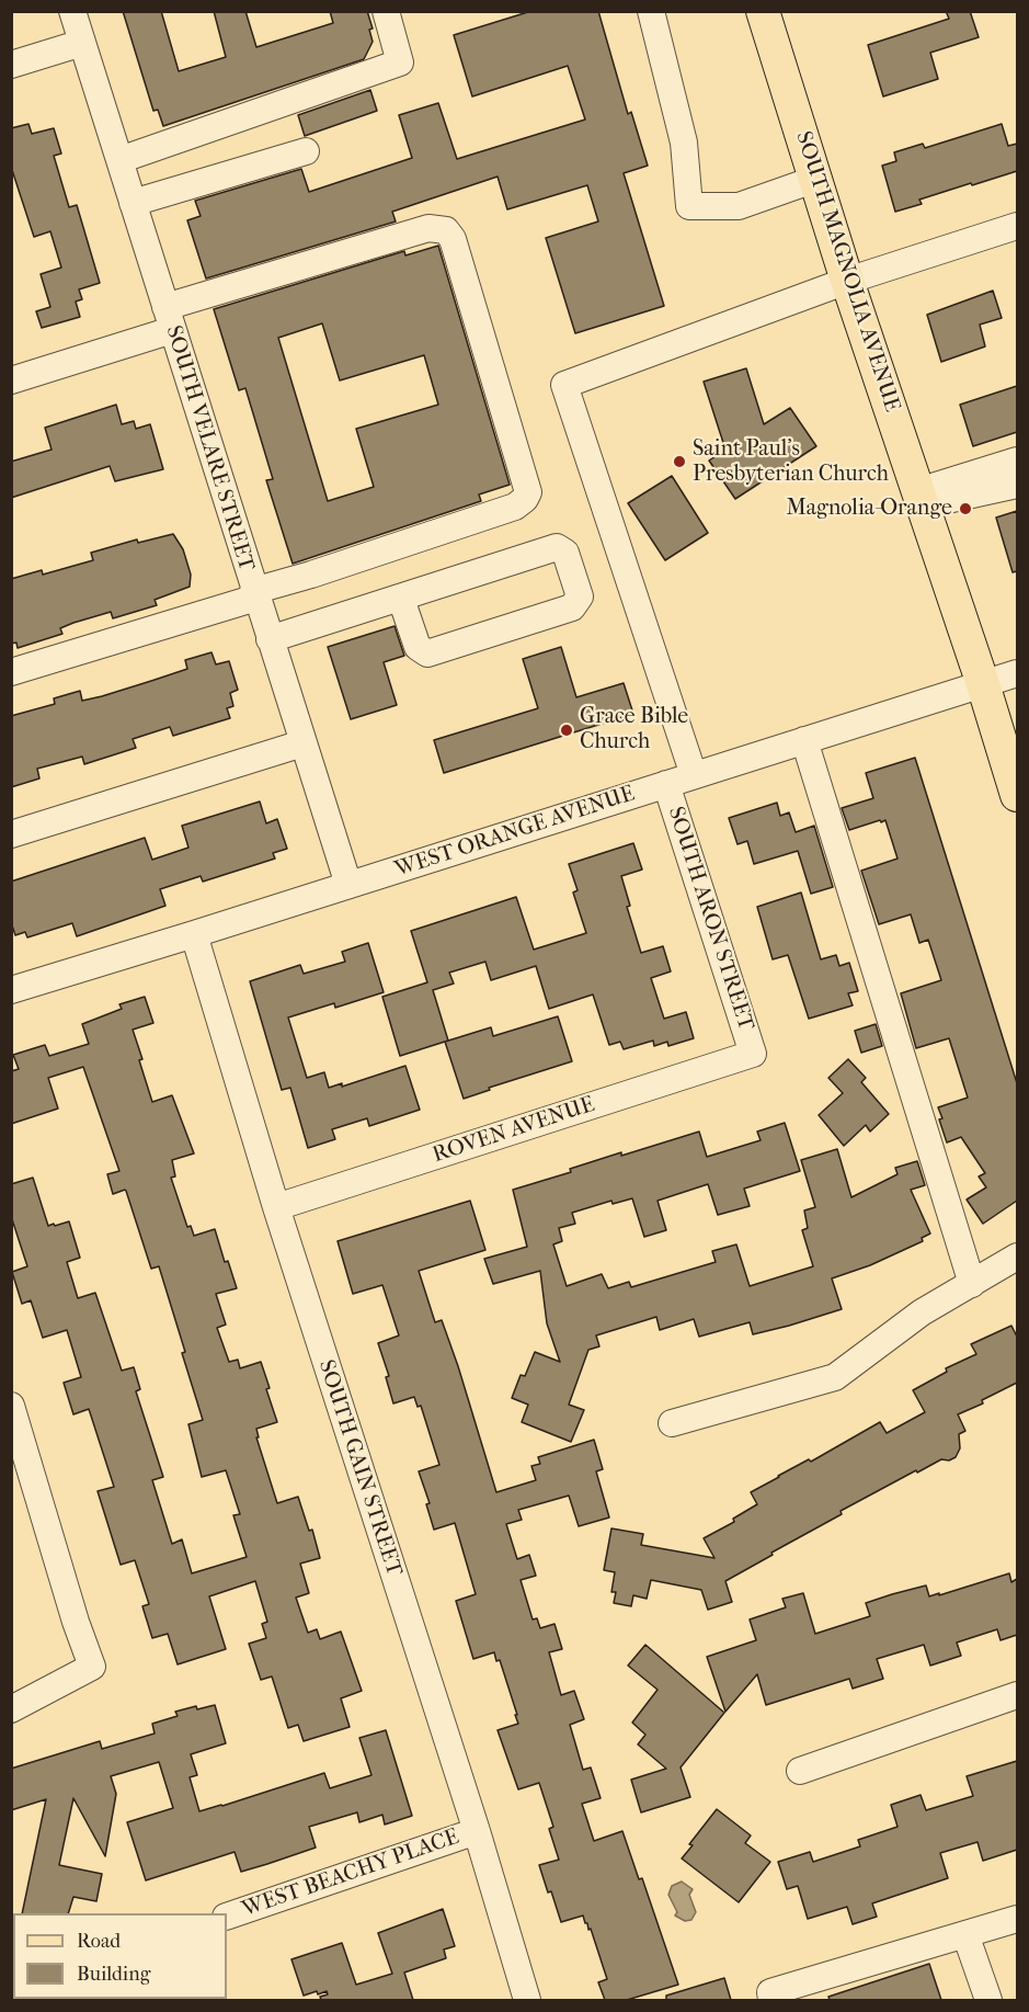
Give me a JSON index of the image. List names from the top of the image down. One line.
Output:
{"streets":{"main road":["SOUTH MAGNOLIA AVENUE"],"street":["SOUTH VELARE STREET","WEST ORANGE AVENUE","SOUTH ARON STREET","ROVEN AVENUE","SOUTH GAIN STREET","WEST BEACHY PLACE"]},"crossings":[["SOUTH MAGNOLIA AVENUE","WEST ORANGE AVENUE"],["SOUTH VELARE STREET","WEST ORANGE AVENUE"],["WEST ORANGE AVENUE","SOUTH ARON STREET"],["WEST ORANGE AVENUE","SOUTH GAIN STREET"],["SOUTH ARON STREET","ROVEN AVENUE"],["ROVEN AVENUE","SOUTH GAIN STREET"],["SOUTH GAIN STREET","WEST BEACHY PLACE"]],"places":["Saint Paul's Presbyterian Church","Magnolia-Orange","Grace Bible Church"],"legend":["Road","Building"]}
